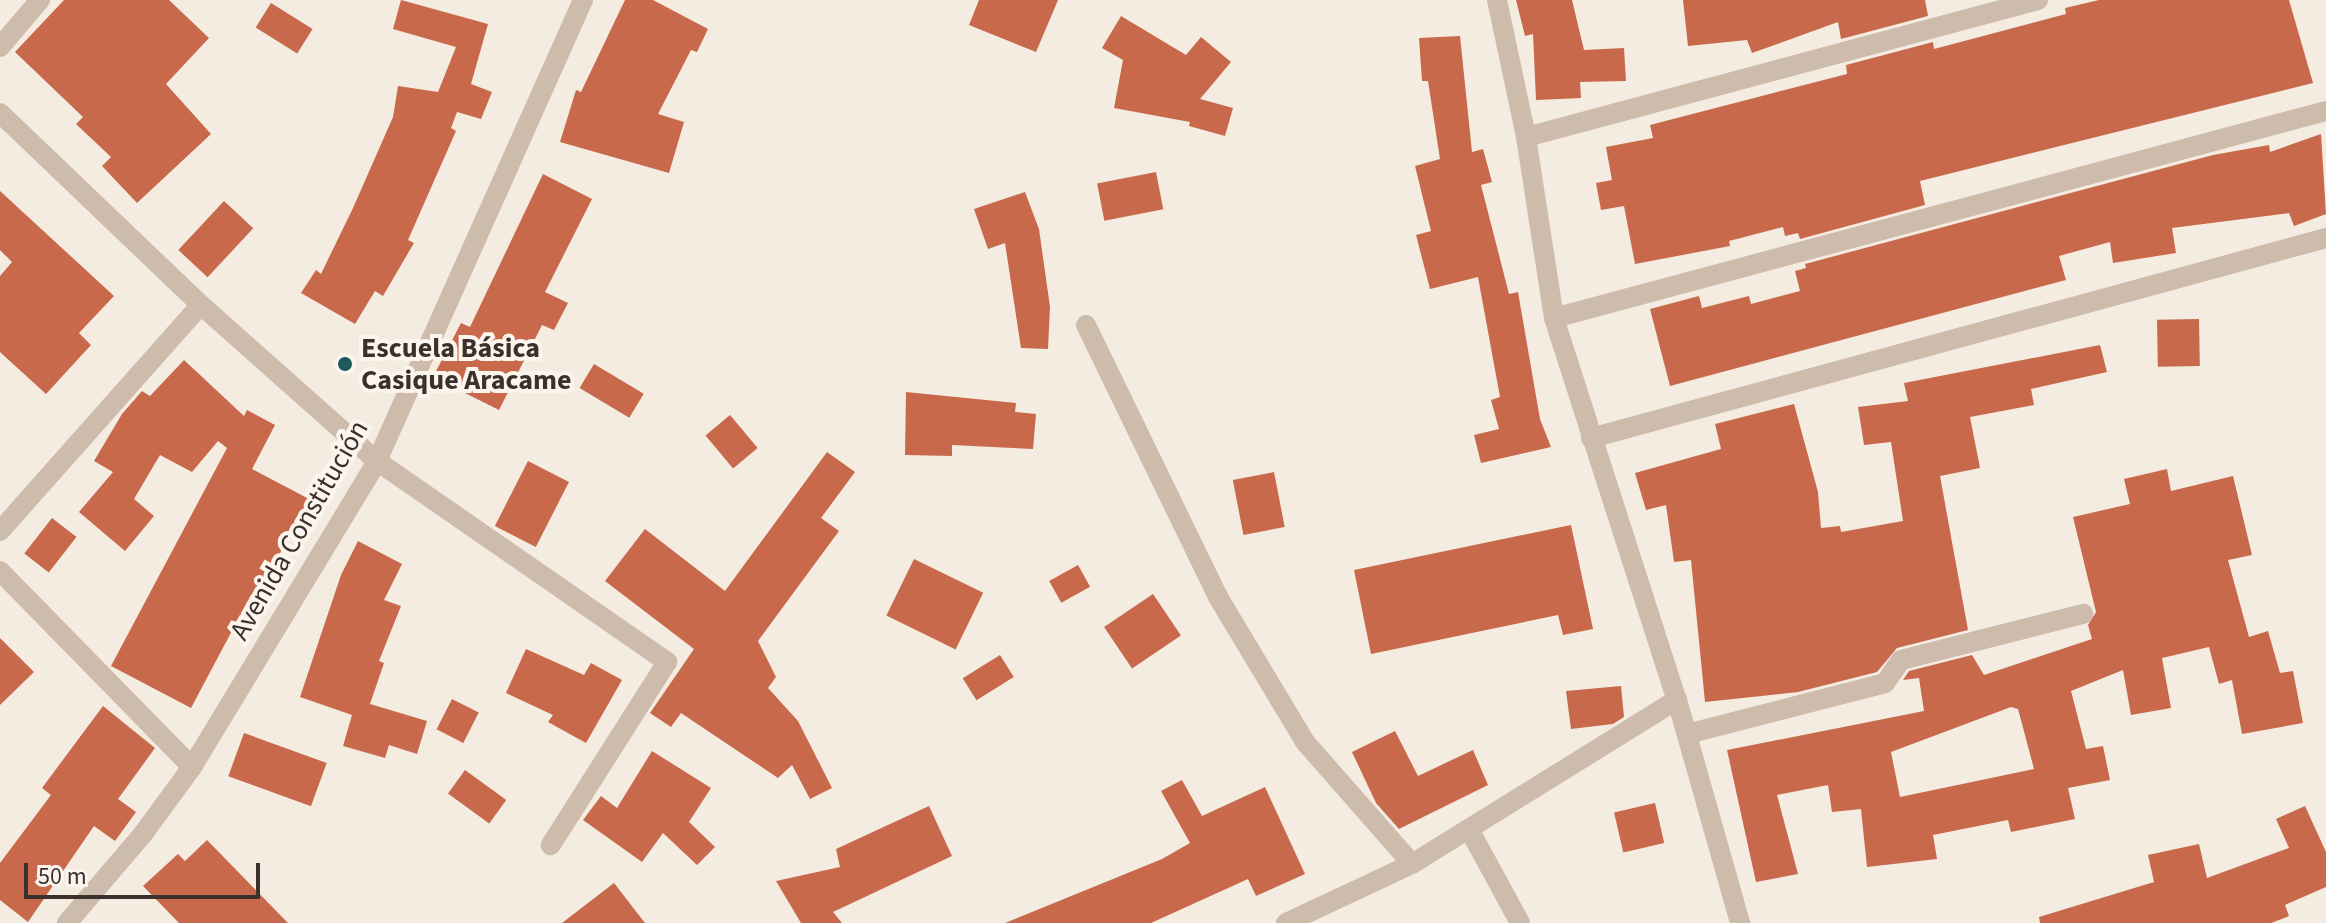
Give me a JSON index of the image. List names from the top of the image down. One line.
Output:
{"streets":{"street":["Avenida Constitución"]},"places":["Escuela Básica Casique Aracame"],"scale_bar":"50 m"}
